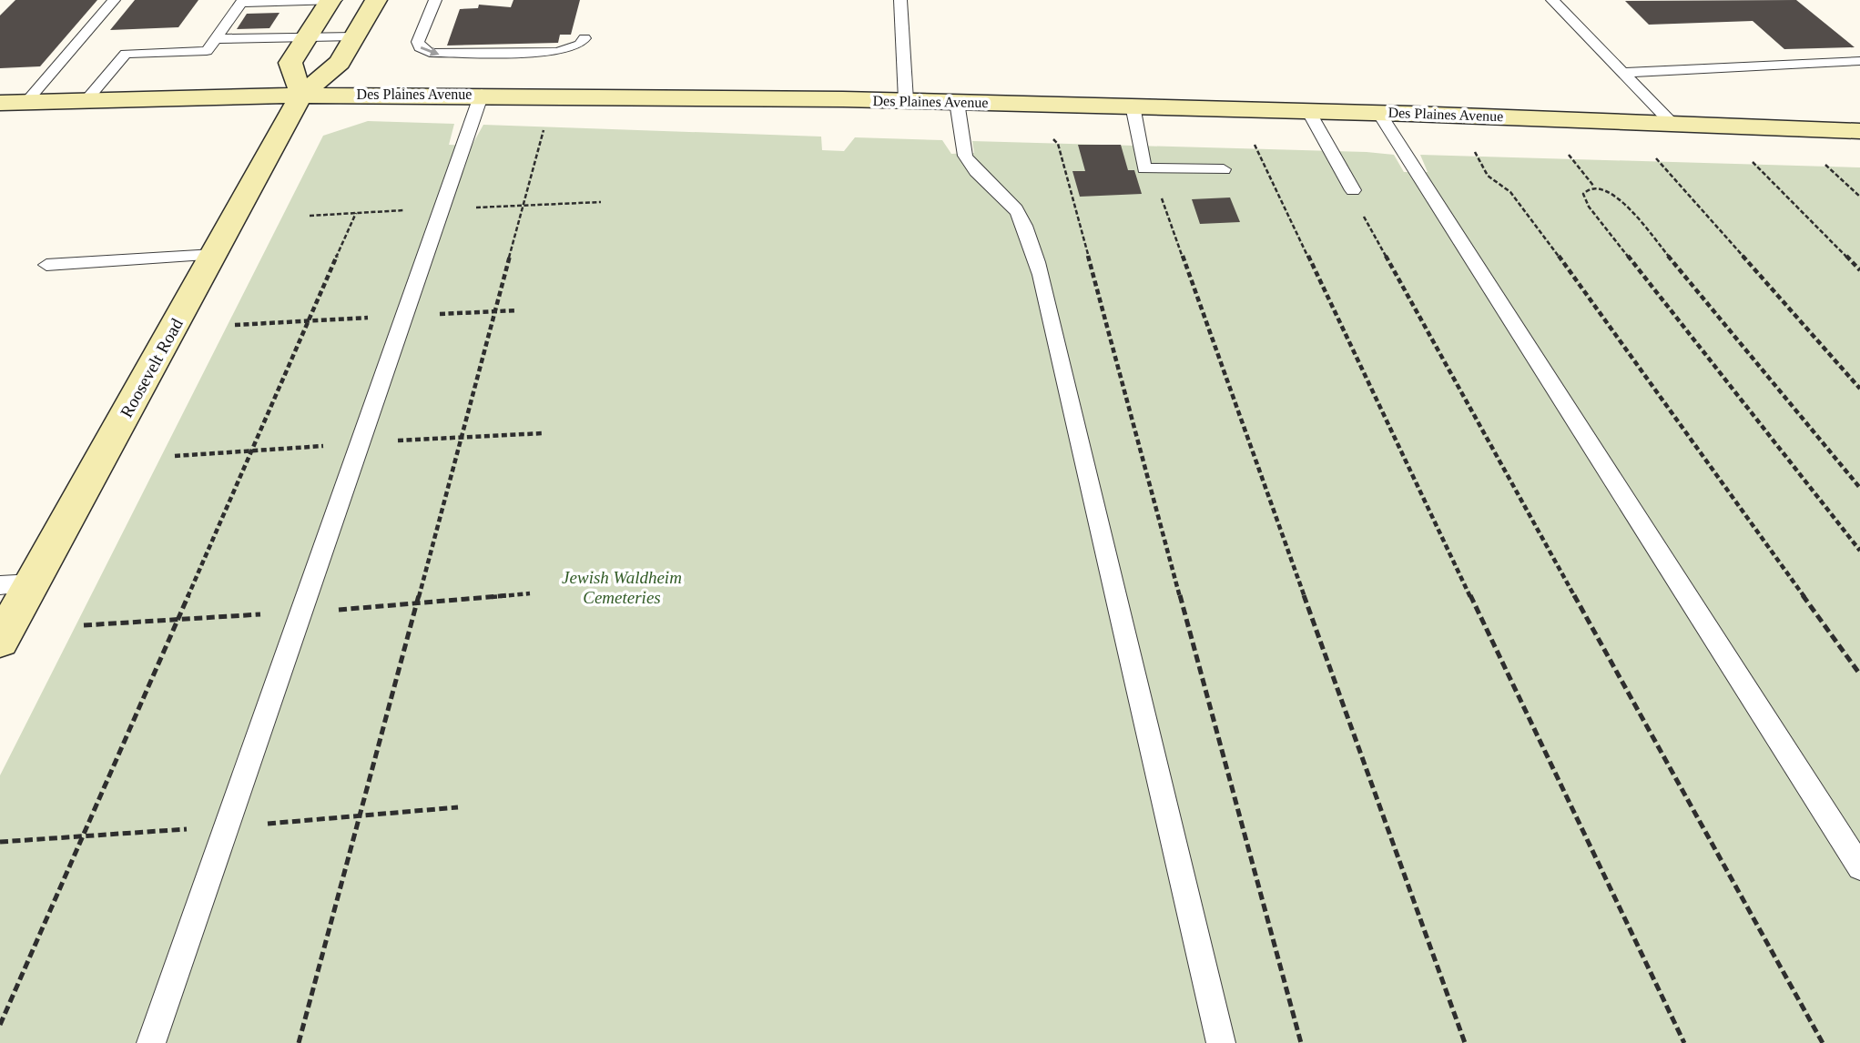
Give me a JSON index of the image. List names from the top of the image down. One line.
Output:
{"streets":{"main road":["Des Plaines Avenue","Roosevelt Road"]},"crossings":[["Des Plaines Avenue","Roosevelt Road"]],"parks":["Jewish Waldheim Cemeteries"]}
